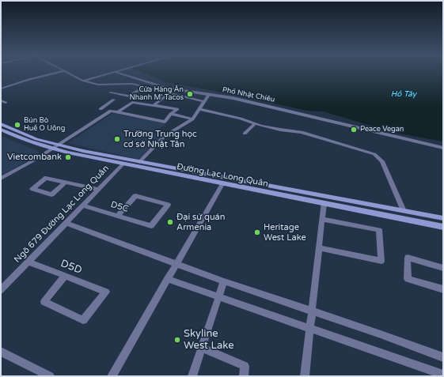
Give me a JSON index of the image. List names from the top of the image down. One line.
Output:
{"streets":{"main road":["Đường Lạc Long Quân"],"street":["Phố Nhật Chiêu","D5C","Ngõ 679 Đường Lạc Long Quân","D5D"]},"crossings":[["Đường Lạc Long Quân","Ngõ 679 Đường Lạc Long Quân"],["D5C","Ngõ 679 Đường Lạc Long Quân"],["Ngõ 679 Đường Lạc Long Quân","D5D"]],"water":["Hồ Tây"],"places":["Cửa Hàng Ăn Nhanh M' Tacos","Bún Bò Huế O Uông","Peace Vegan","Trường Trung học cơ sở Nhật Tân","Vietcombank","Đại sứ quán Armenia","Heritage West Lake","Skyline West Lake"]}
